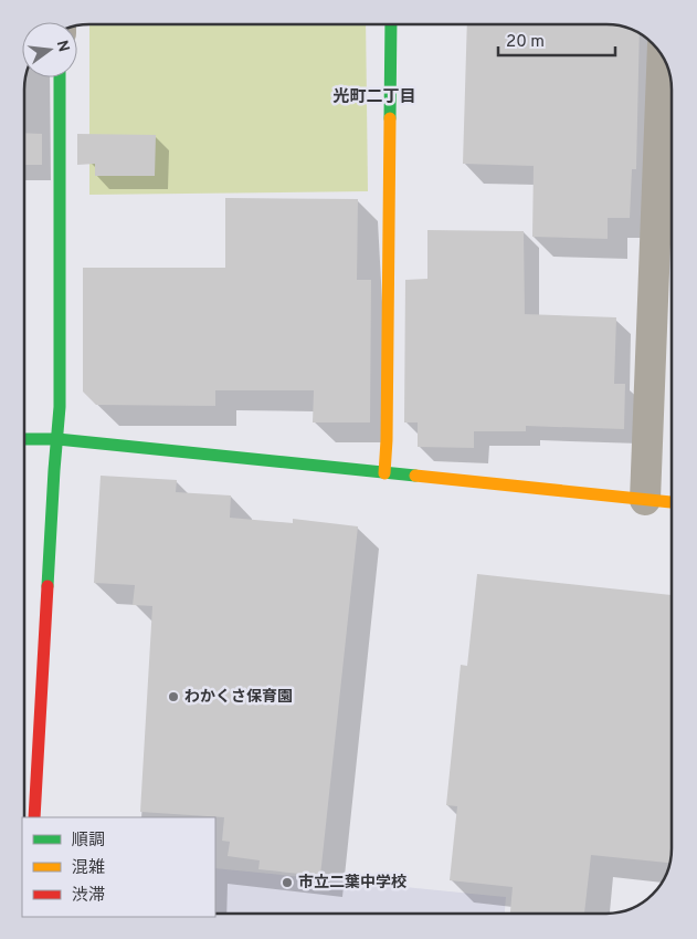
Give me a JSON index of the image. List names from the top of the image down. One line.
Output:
{"districts":["光町二丁目"],"places":["わかくさ保育園","市立二葉中学校"],"legend":["順調","混雑","渋滞"],"scale_bar":"20 m","north":"right"}
